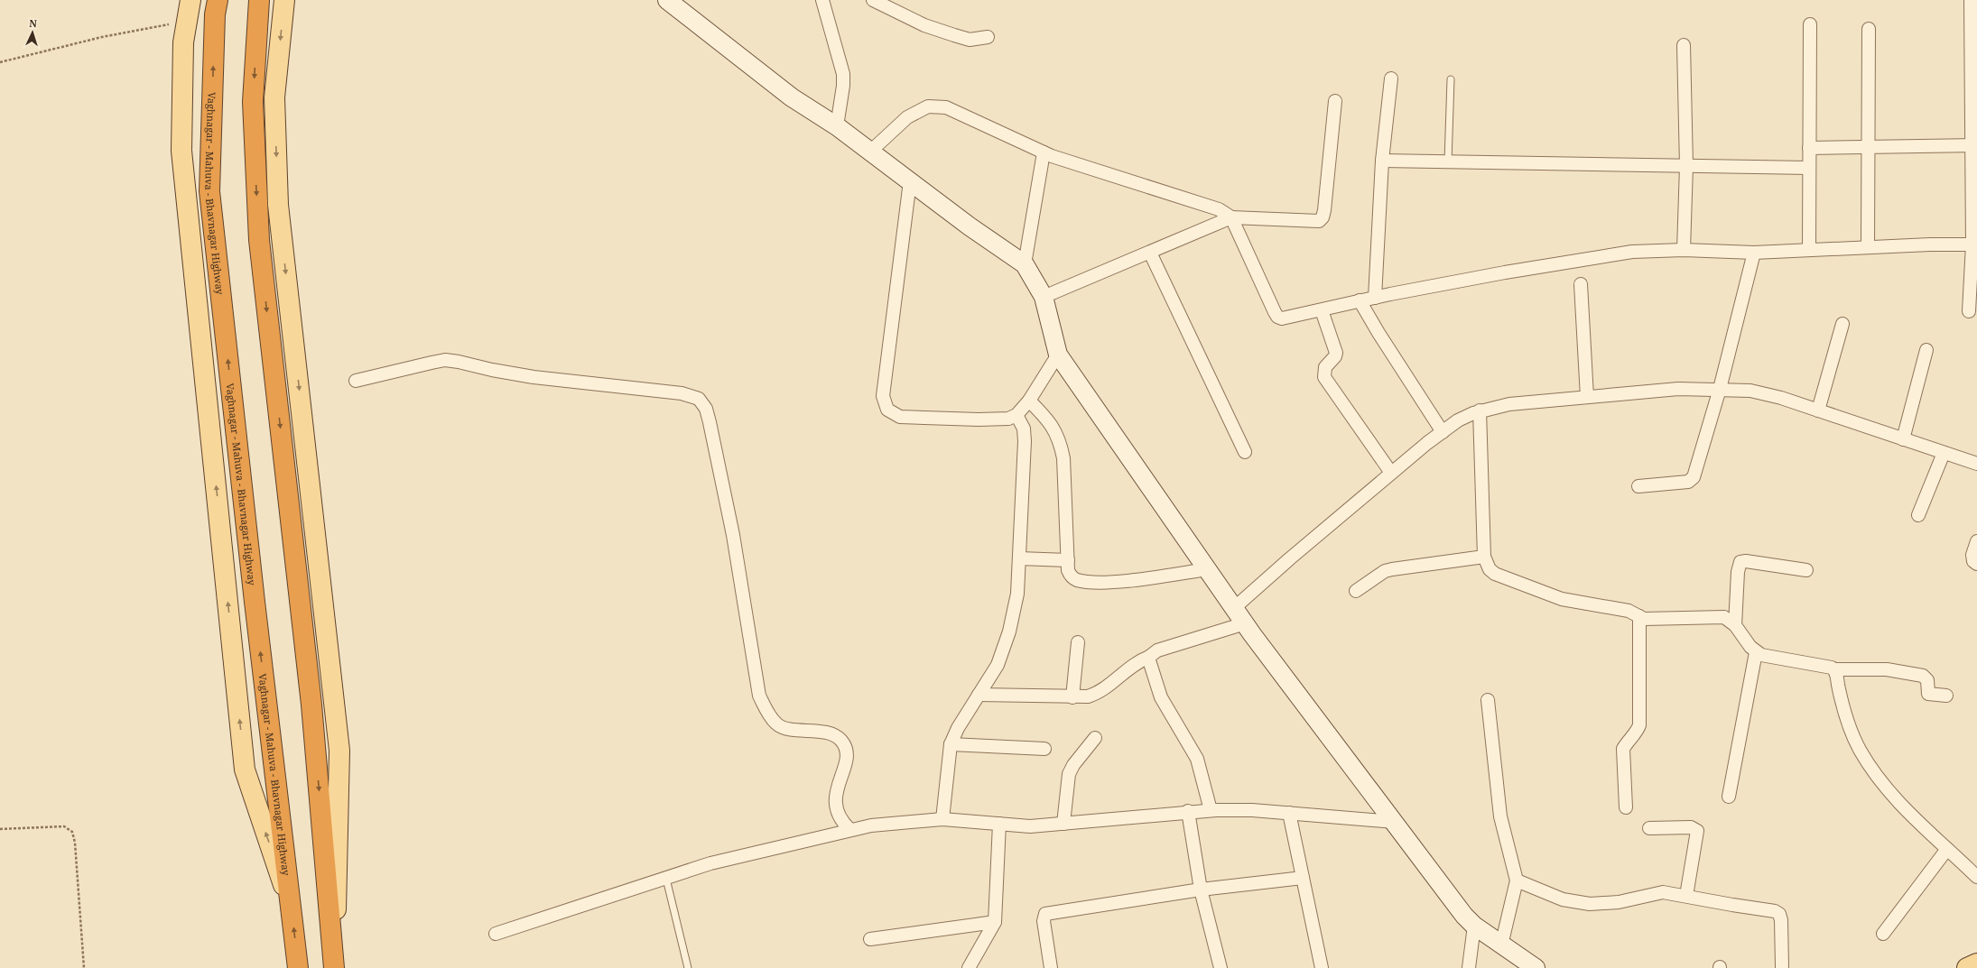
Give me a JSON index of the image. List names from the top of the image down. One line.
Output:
{"streets":{"highway":["Vaghnagar - Mahuva - Bhavnagar Highway"]},"north":"top"}
